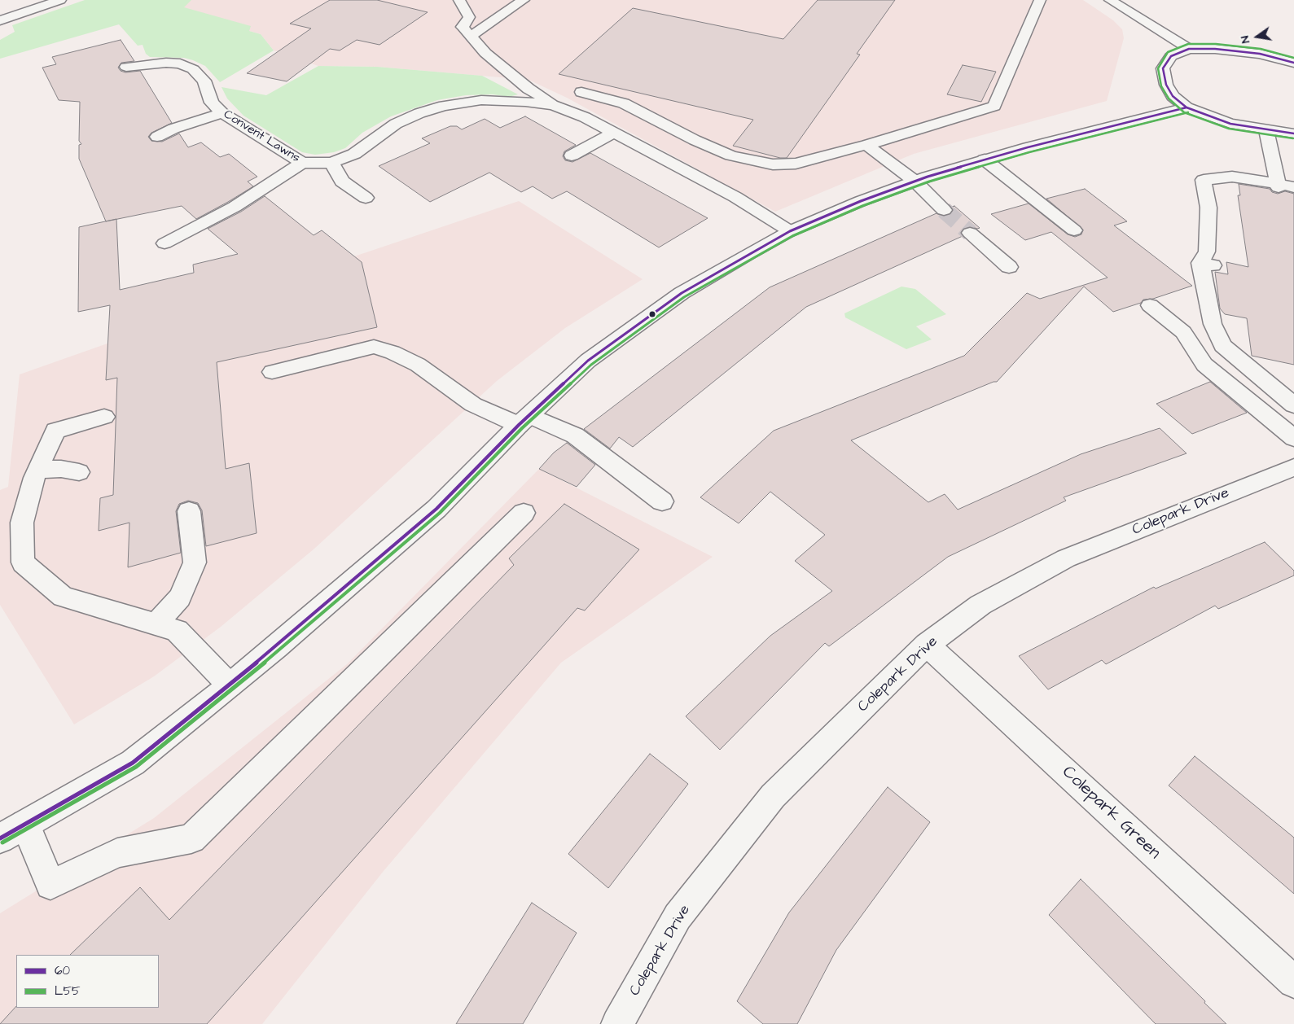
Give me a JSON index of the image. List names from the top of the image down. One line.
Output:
{"streets":{"street":["Convent Lawns","Colepark Drive","Colepark Green"]},"crossings":[["Colepark Drive","Colepark Green"]],"lines":["transit line L55","transit line 60"],"legend":["60","L55"],"north":"left"}
